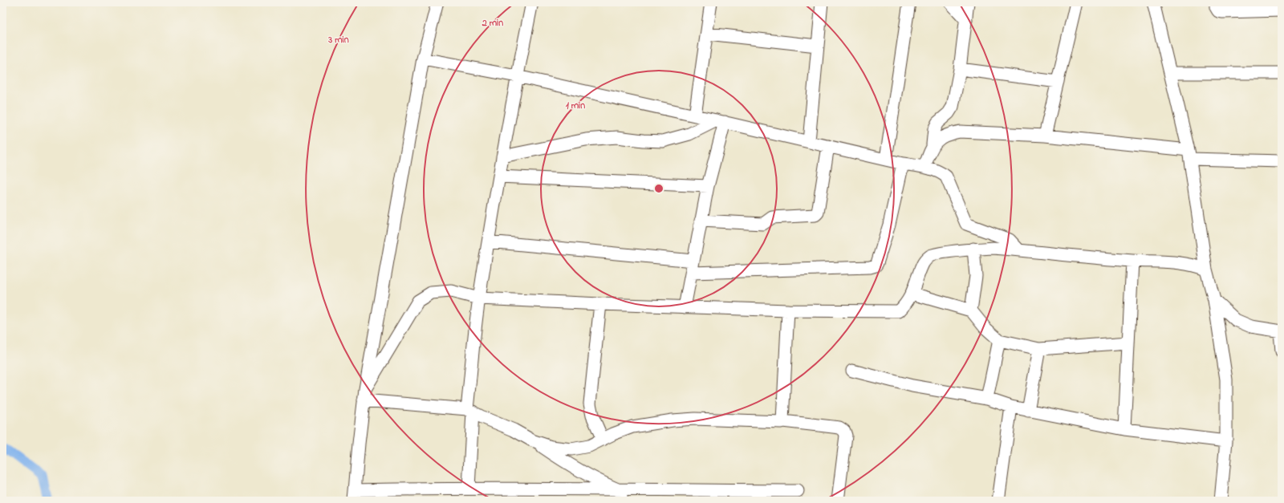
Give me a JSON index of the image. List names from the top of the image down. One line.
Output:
{"rings":["2 min","3 min","1 min"]}
